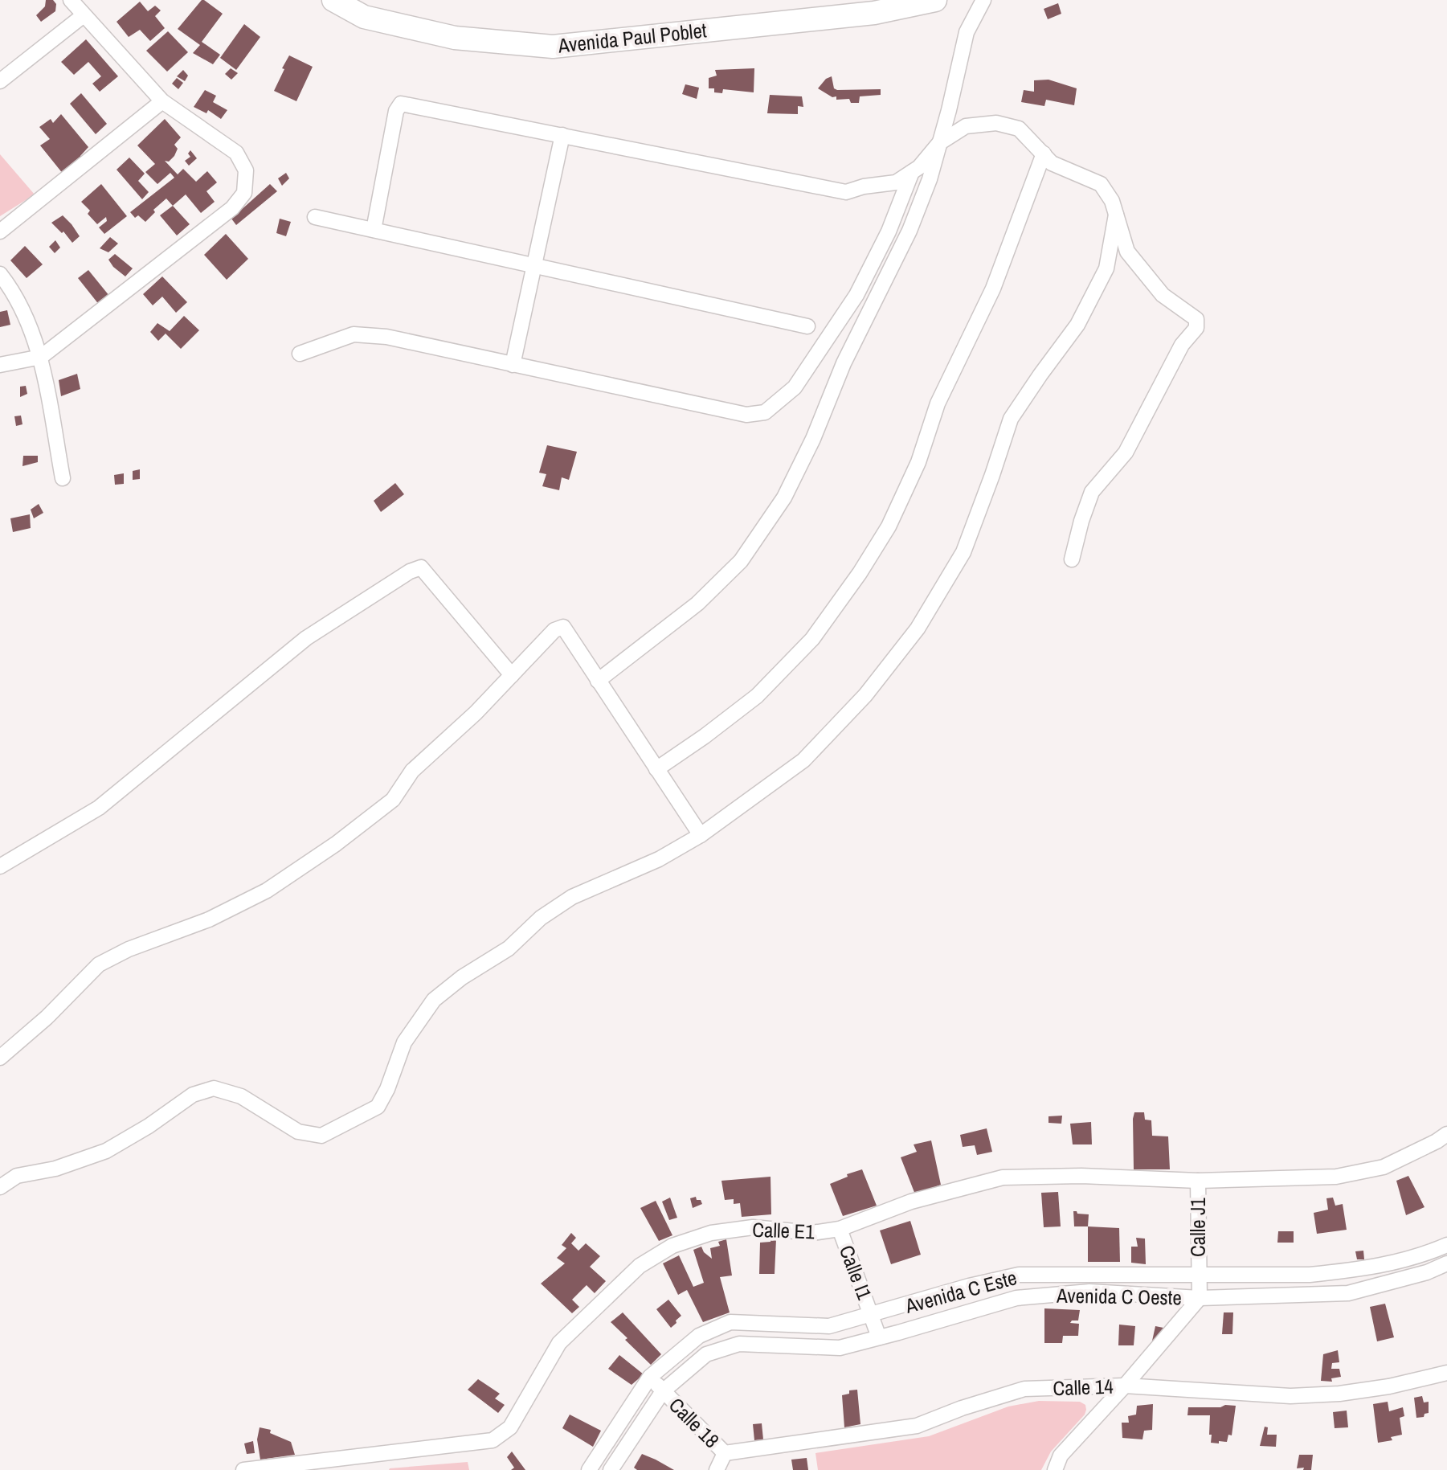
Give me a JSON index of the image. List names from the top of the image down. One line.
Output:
{"streets":{"main road":["Avenida Paul Poblet"],"street":["Calle J1","Calle E1","Calle I1","Avenida C Este","Avenida C Oeste","Calle 14","Calle 18"]},"crossings":[["Calle J1","Calle E1"],["Calle J1","Avenida C Este"],["Calle J1","Avenida C Oeste"],["Calle E1","Calle I1"],["Calle I1","Avenida C Este"],["Calle I1","Avenida C Oeste"],["Avenida C Este","Calle 18"],["Avenida C Oeste","Calle 18"],["Calle 14","Calle 18"]]}
